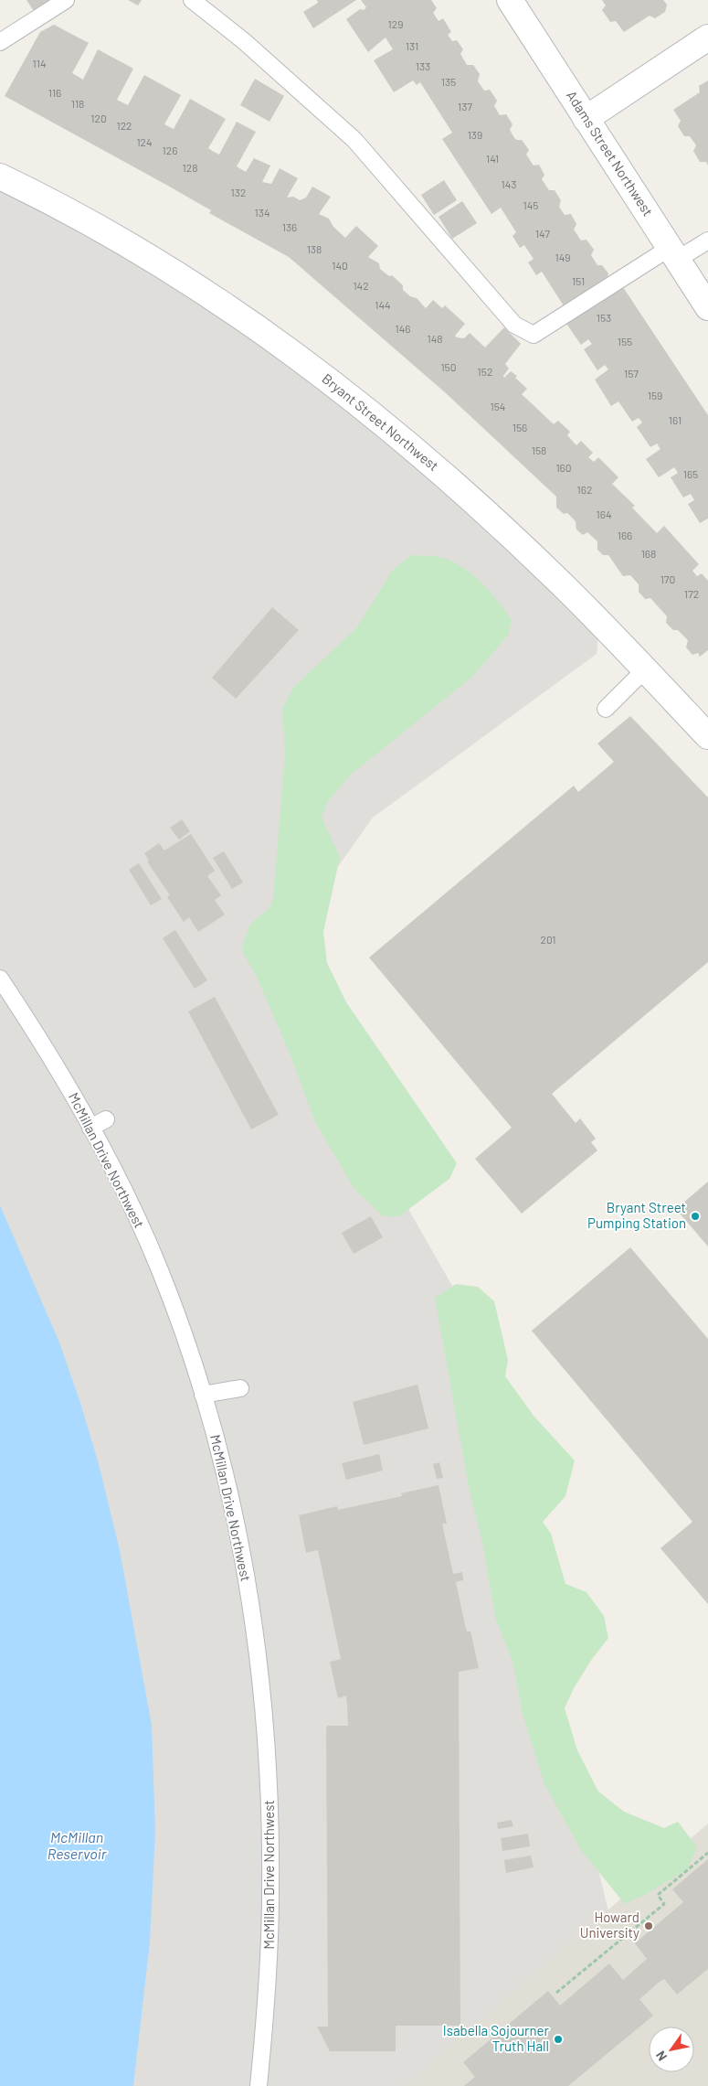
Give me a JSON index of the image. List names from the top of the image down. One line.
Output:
{"streets":{"street":["Adams Street Northwest","Bryant Street Northwest"],"lane":["McMillan Drive Northwest"]},"water":["McMillan Reservoir"],"places":["Bryant Street Pumping Station","Howard University","Isabella Sojourner Truth Hall"],"house_numbers":["129","131","114","133","135","116","118","137","120","122","139","124","126","141","128","143","132","145","134","136","147","138","149","140","151","142","144","153","146","148","155","150","152","157","159","154","161","156","158","160","165","162","164","166","168","170","172","201"],"north":"bottom left"}
